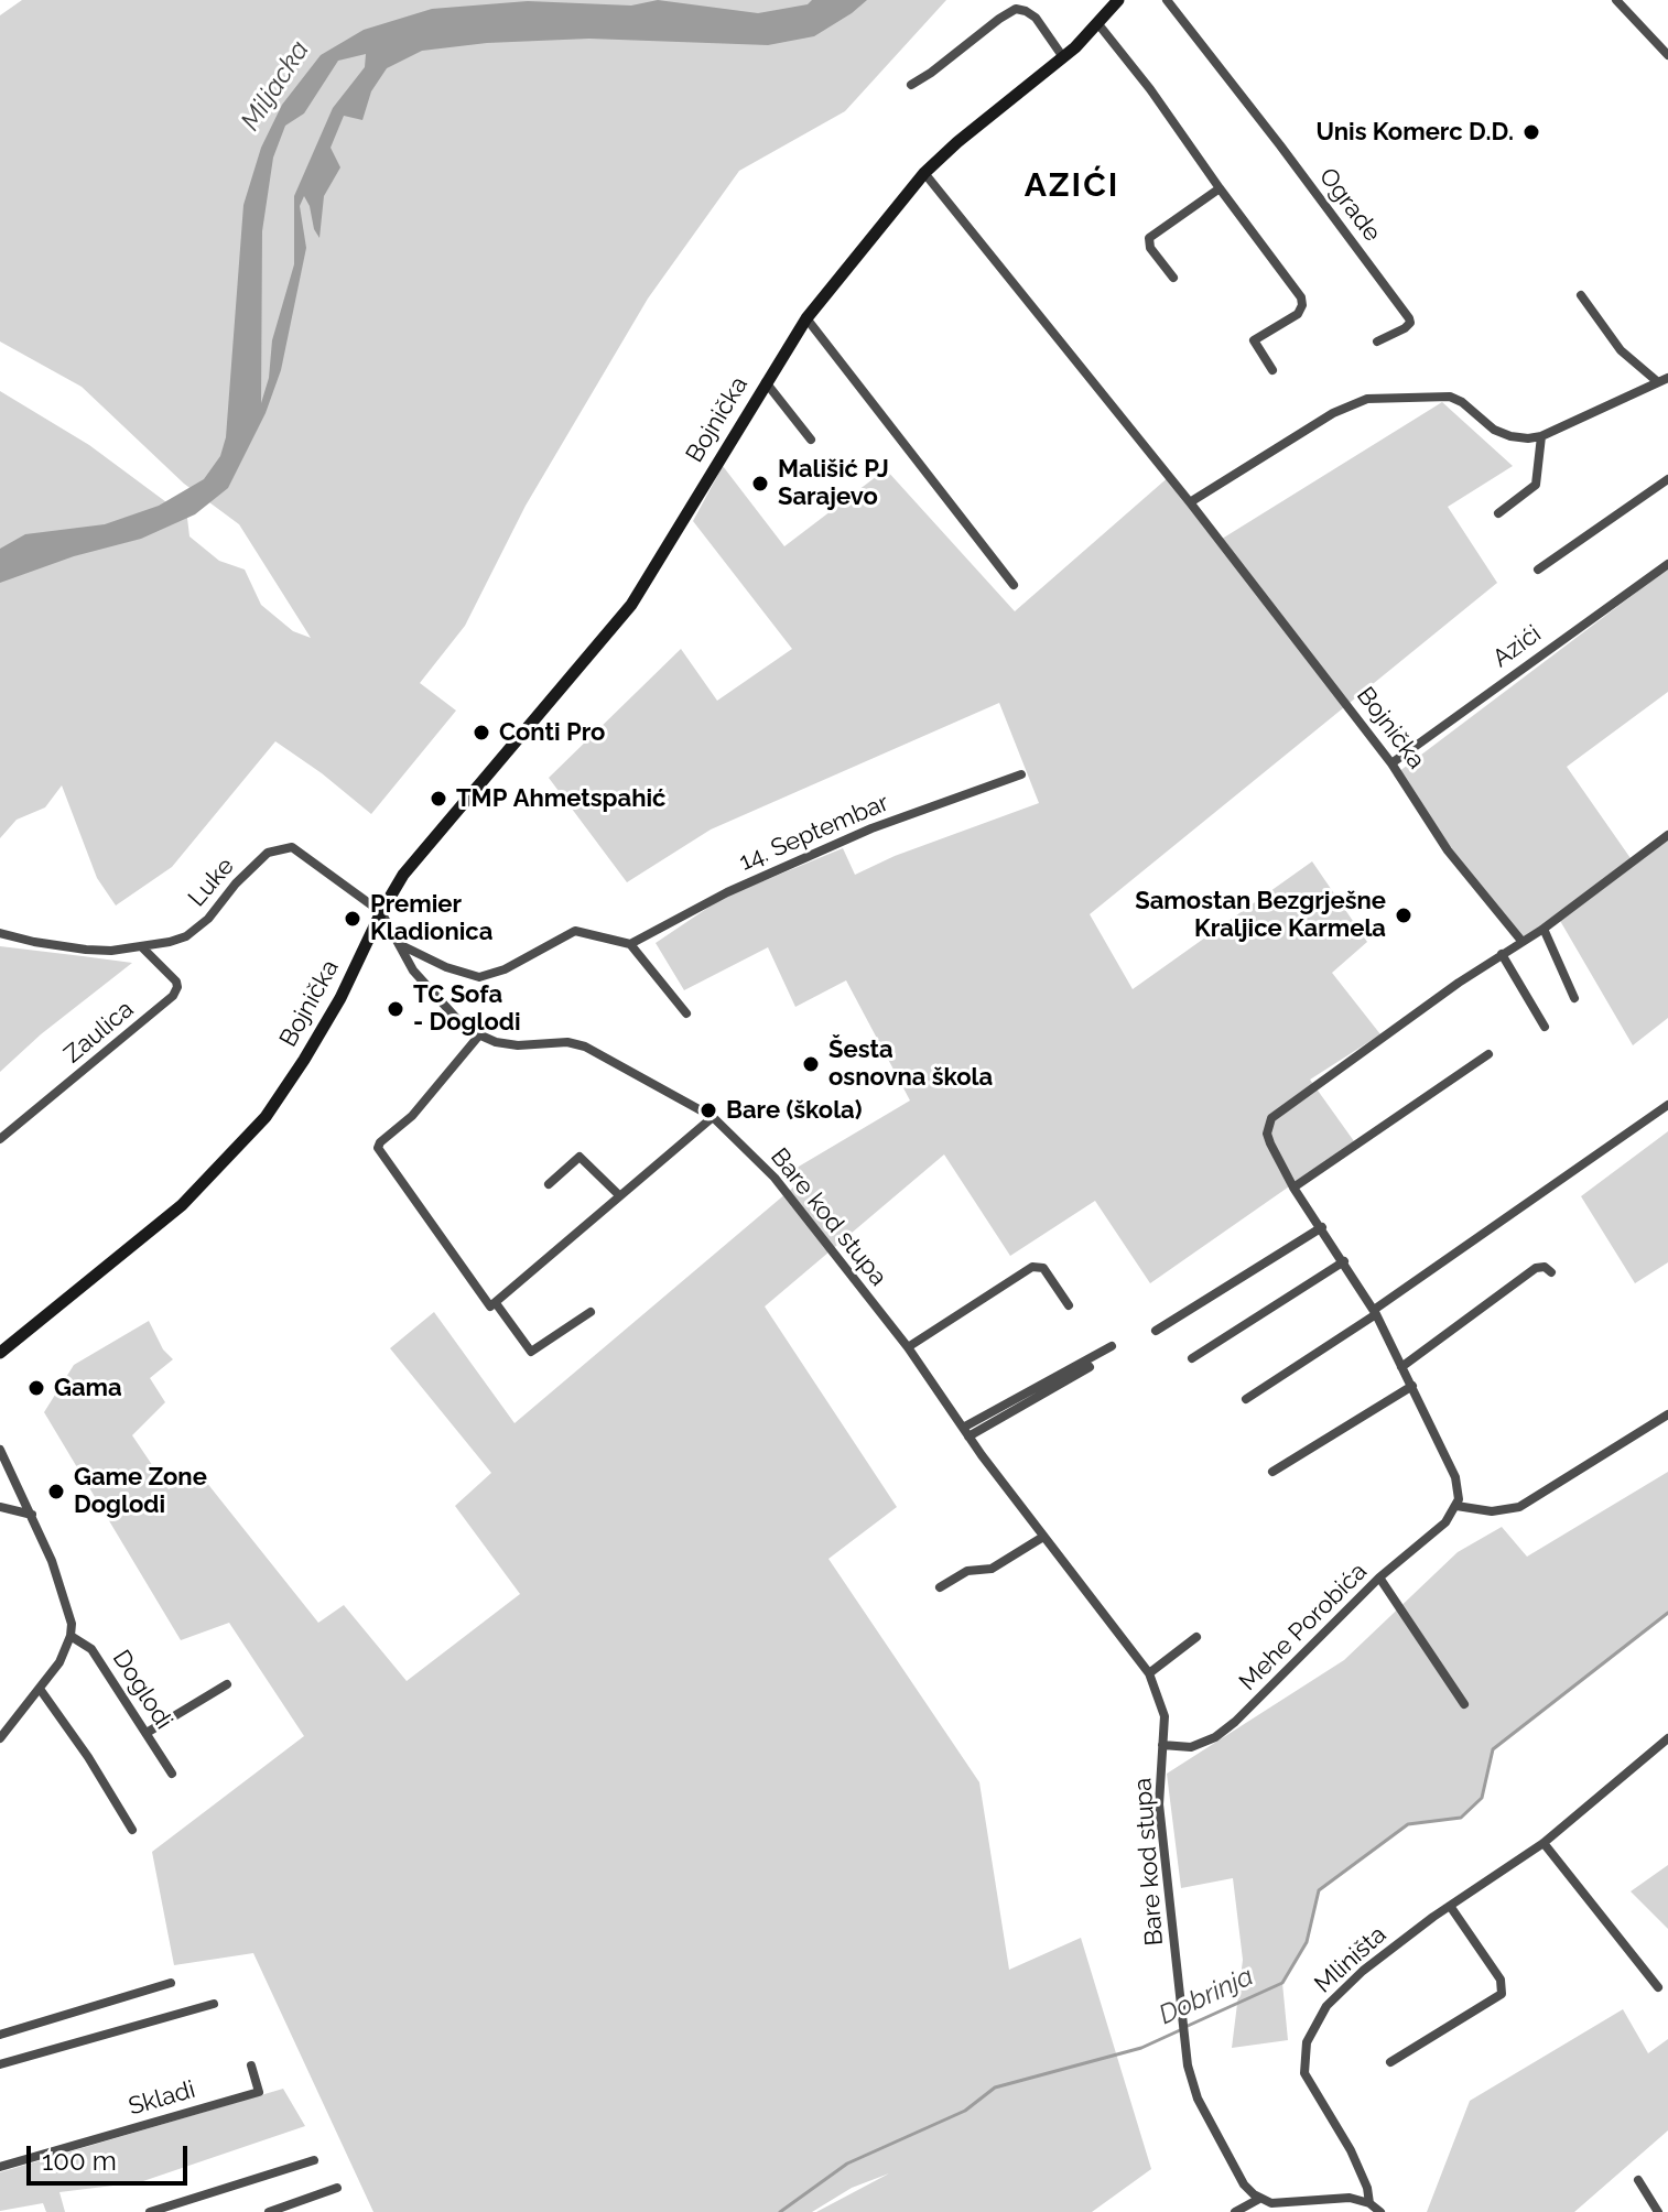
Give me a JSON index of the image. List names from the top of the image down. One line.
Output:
{"streets":{"main road":["Bojnička"],"street":["Ograde","Azići","14. Septembar","Luke","Zaulica","Bare kod stupa","Mehe Porobića","Doglodi","Mliništa","Skladi"]},"crossings":[["Bojnička","Azići"],["Bojnička","Luke"],["Luke","Zaulica"],["Bare kod stupa","Mehe Porobića"]],"districts":["AZIĆI"],"water":["Miljacka","Dobrinja"],"places":["Unis Komerc D.D.","Mališić PJ Sarajevo","Conti Pro","TMP Ahmetspahić","Samostan Bezgrješne Kraljice Karmela","Premier Kladionica","TC Sofa - Doglodi","Šesta osnovna škola","Bare (škola)","Gama","Game Zone Doglodi"],"scale_bar":"100 m"}
